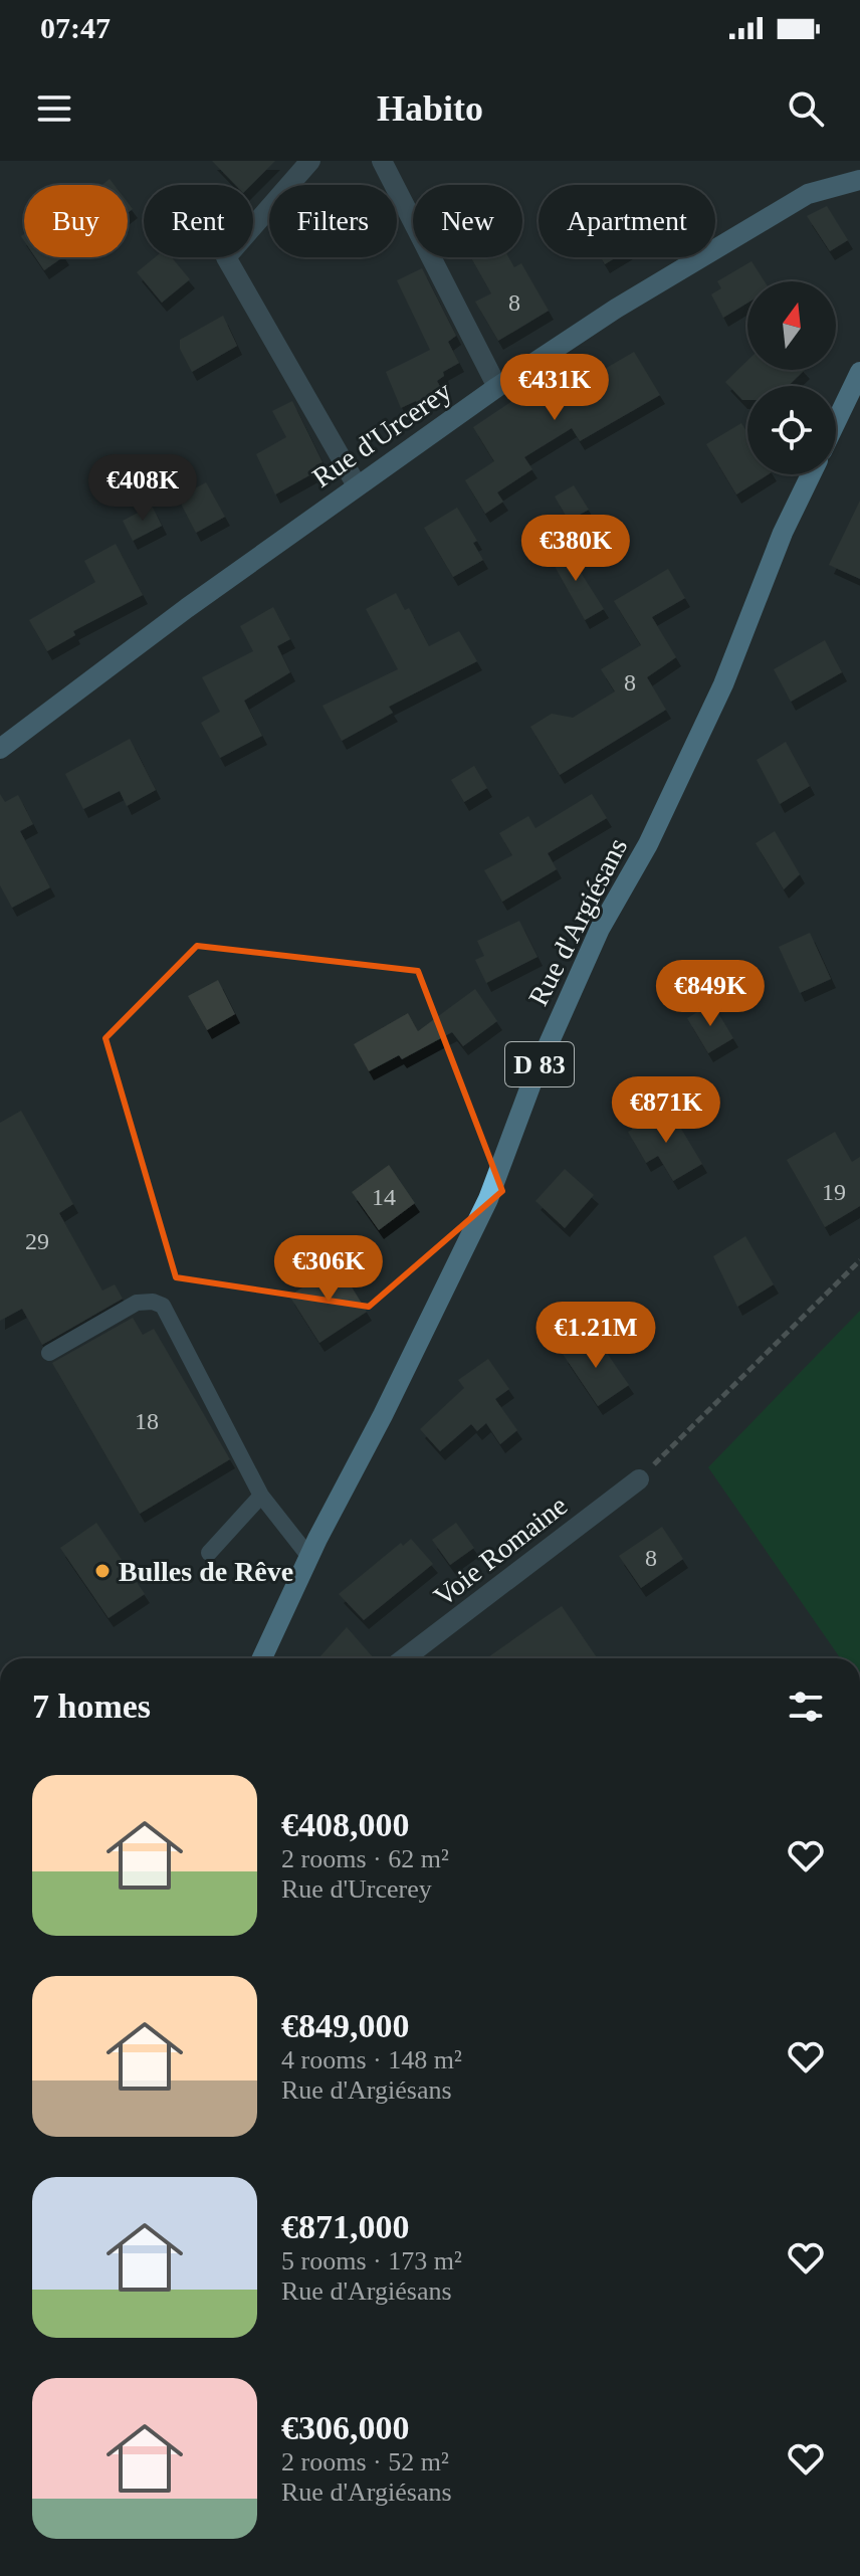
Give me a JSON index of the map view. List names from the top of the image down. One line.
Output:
{"streets":{"main road":["Rue d'Argiésans","D 83"],"street":["Rue d'Urcerey","Voie Romaine"]},"places":["Bulles de Rêve"],"house_numbers":["8","8","19","14","29","18","8"],"north":"top","page":{"status":"07:47","header":"Habito","chip":["Buy","Rent","Filters","New","Apartment"],"price":["€431K","€408K","€380K","€849K","€871K","€306K","€1.21M"],"heading":"7 homes","list":[{"name":"€408,000","note":"2 rooms · 62 m² · Rue d'Urcerey"},{"name":"€849,000","note":"4 rooms · 148 m² · Rue d'Argiésans"},{"name":"€871,000","note":"5 rooms · 173 m² · Rue d'Argiésans"},{"name":"€306,000","note":"2 rooms · 52 m² · Rue d'Argiésans"}]}}
